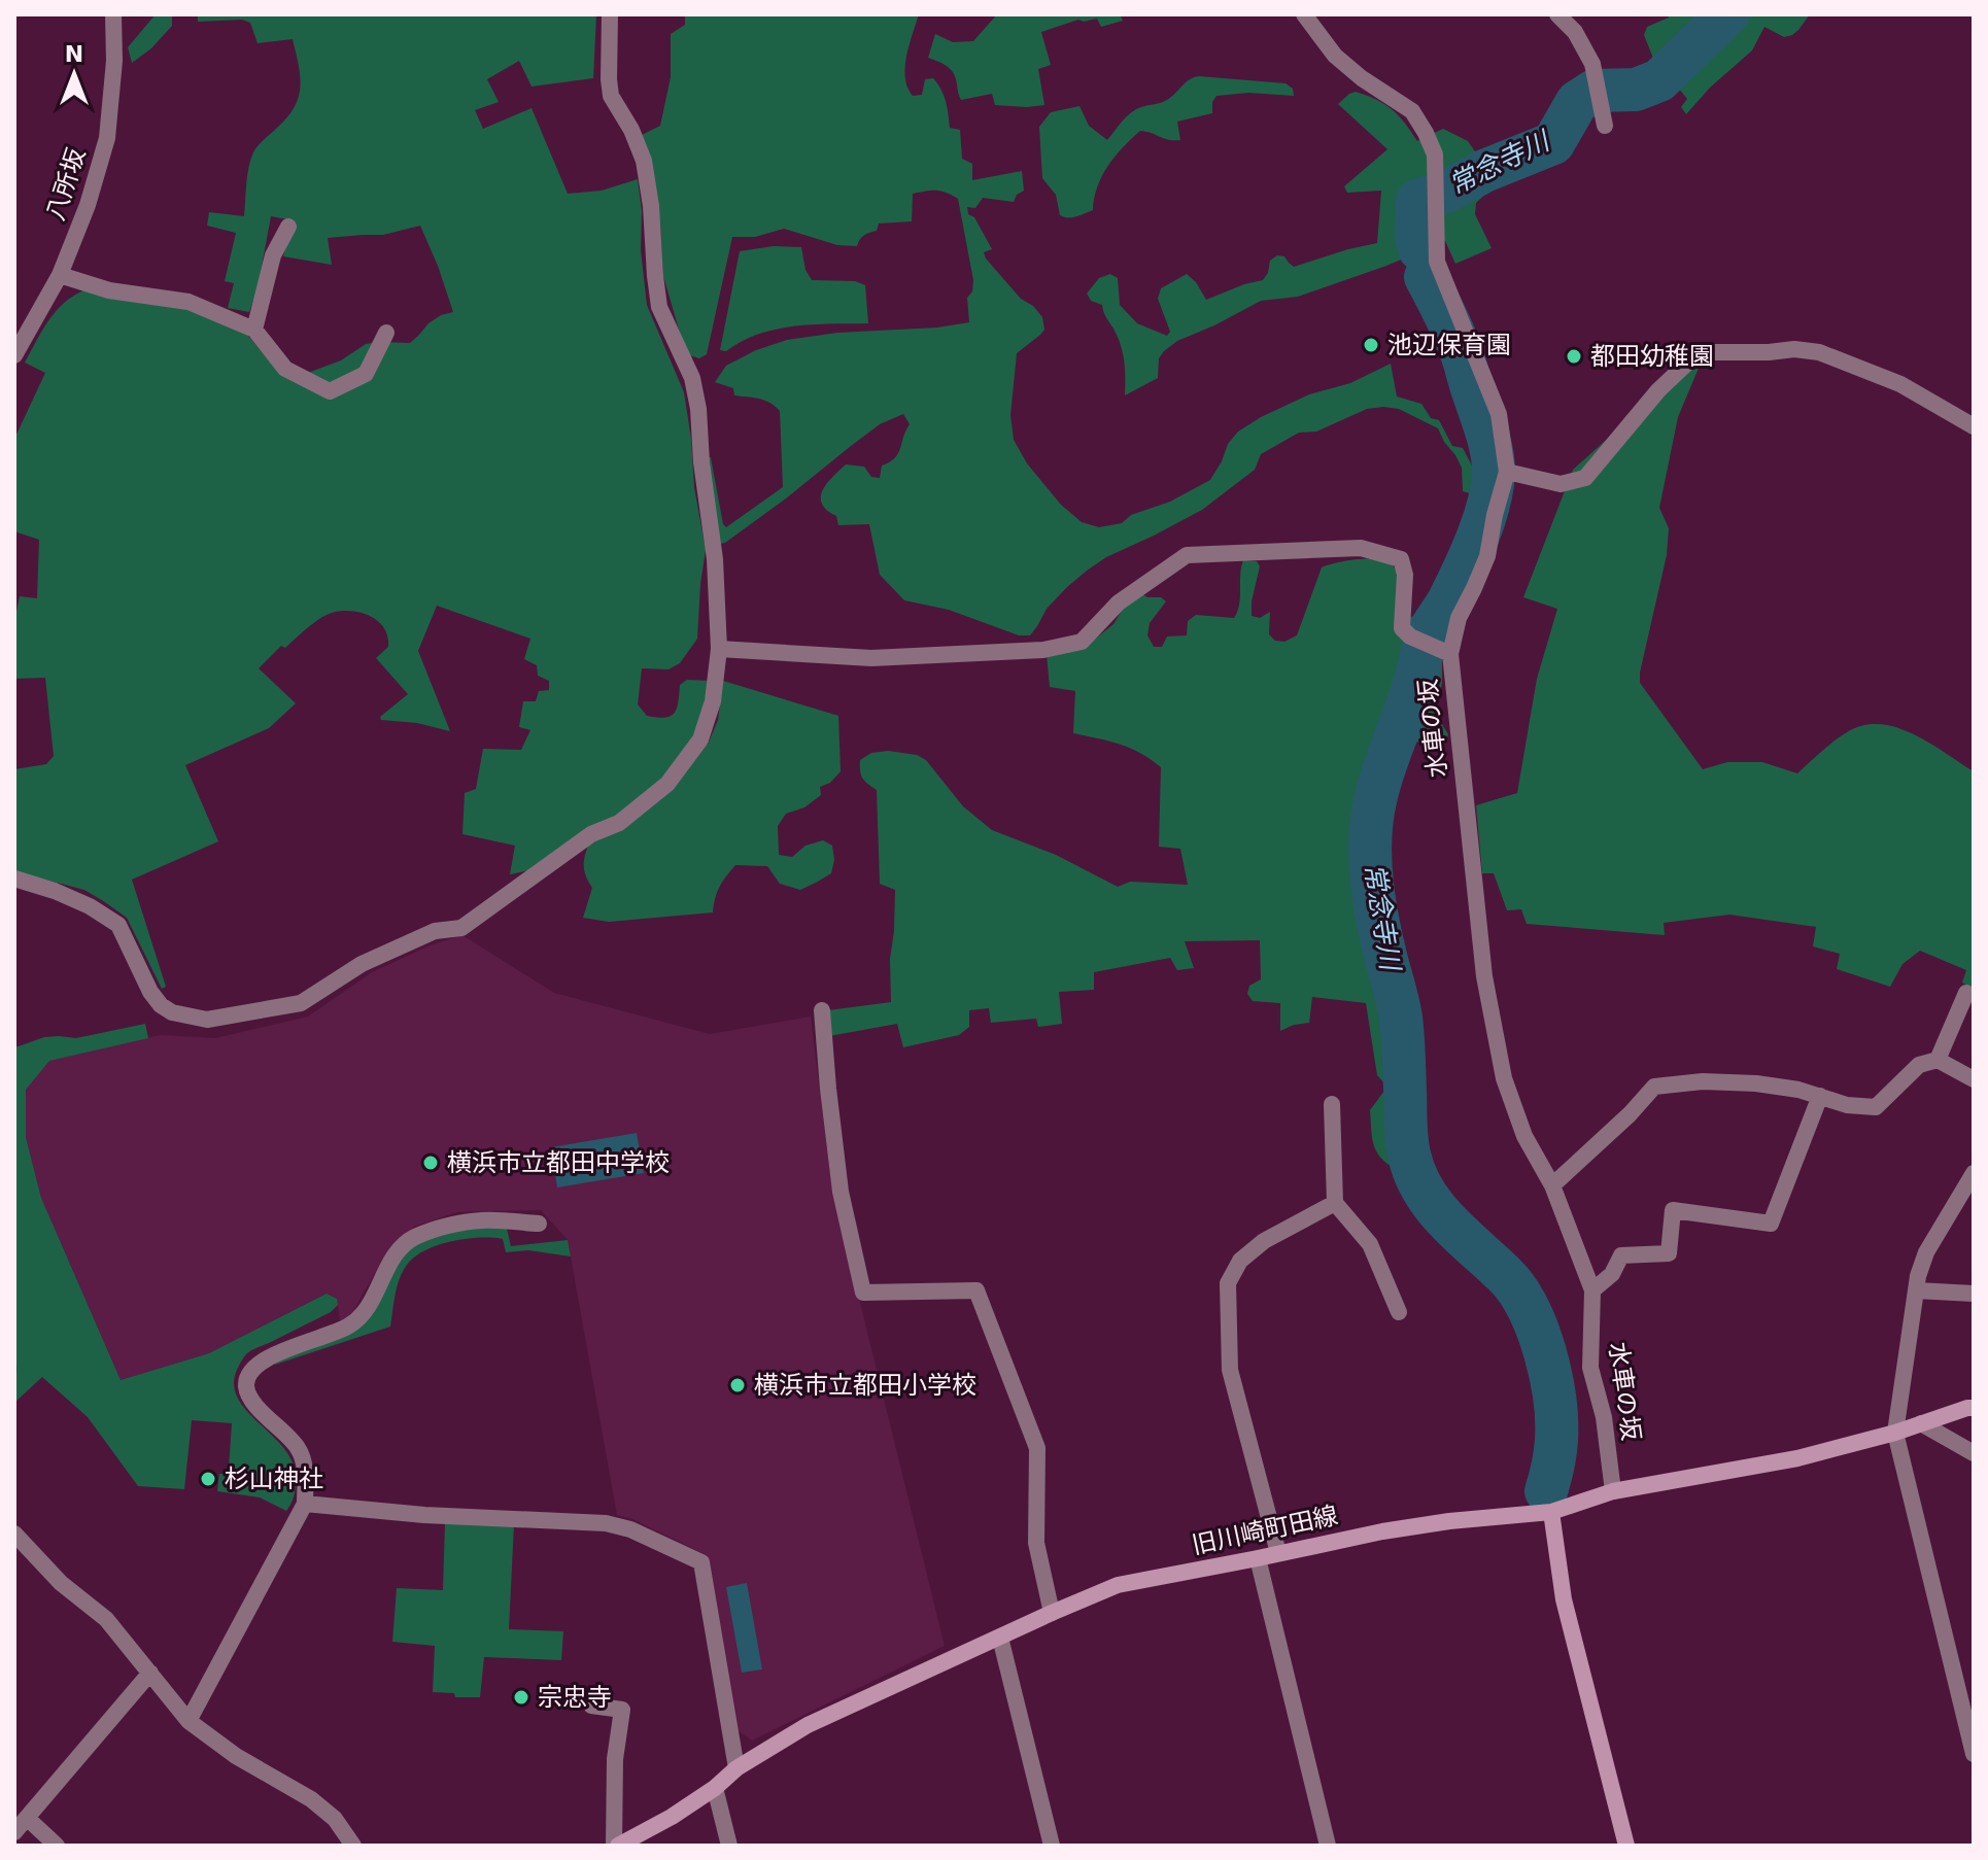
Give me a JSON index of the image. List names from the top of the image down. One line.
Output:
{"streets":{"main road":["旧川崎町田線"],"street":["八所坂","水車の坂"]},"crossings":[["水車の坂","旧川崎町田線"]],"water":["常念寺川"],"places":["池辺保育園","都田幼稚園","横浜市立都田中学校","横浜市立都田小学校","杉山神社","宗忠寺"],"north":"top"}
